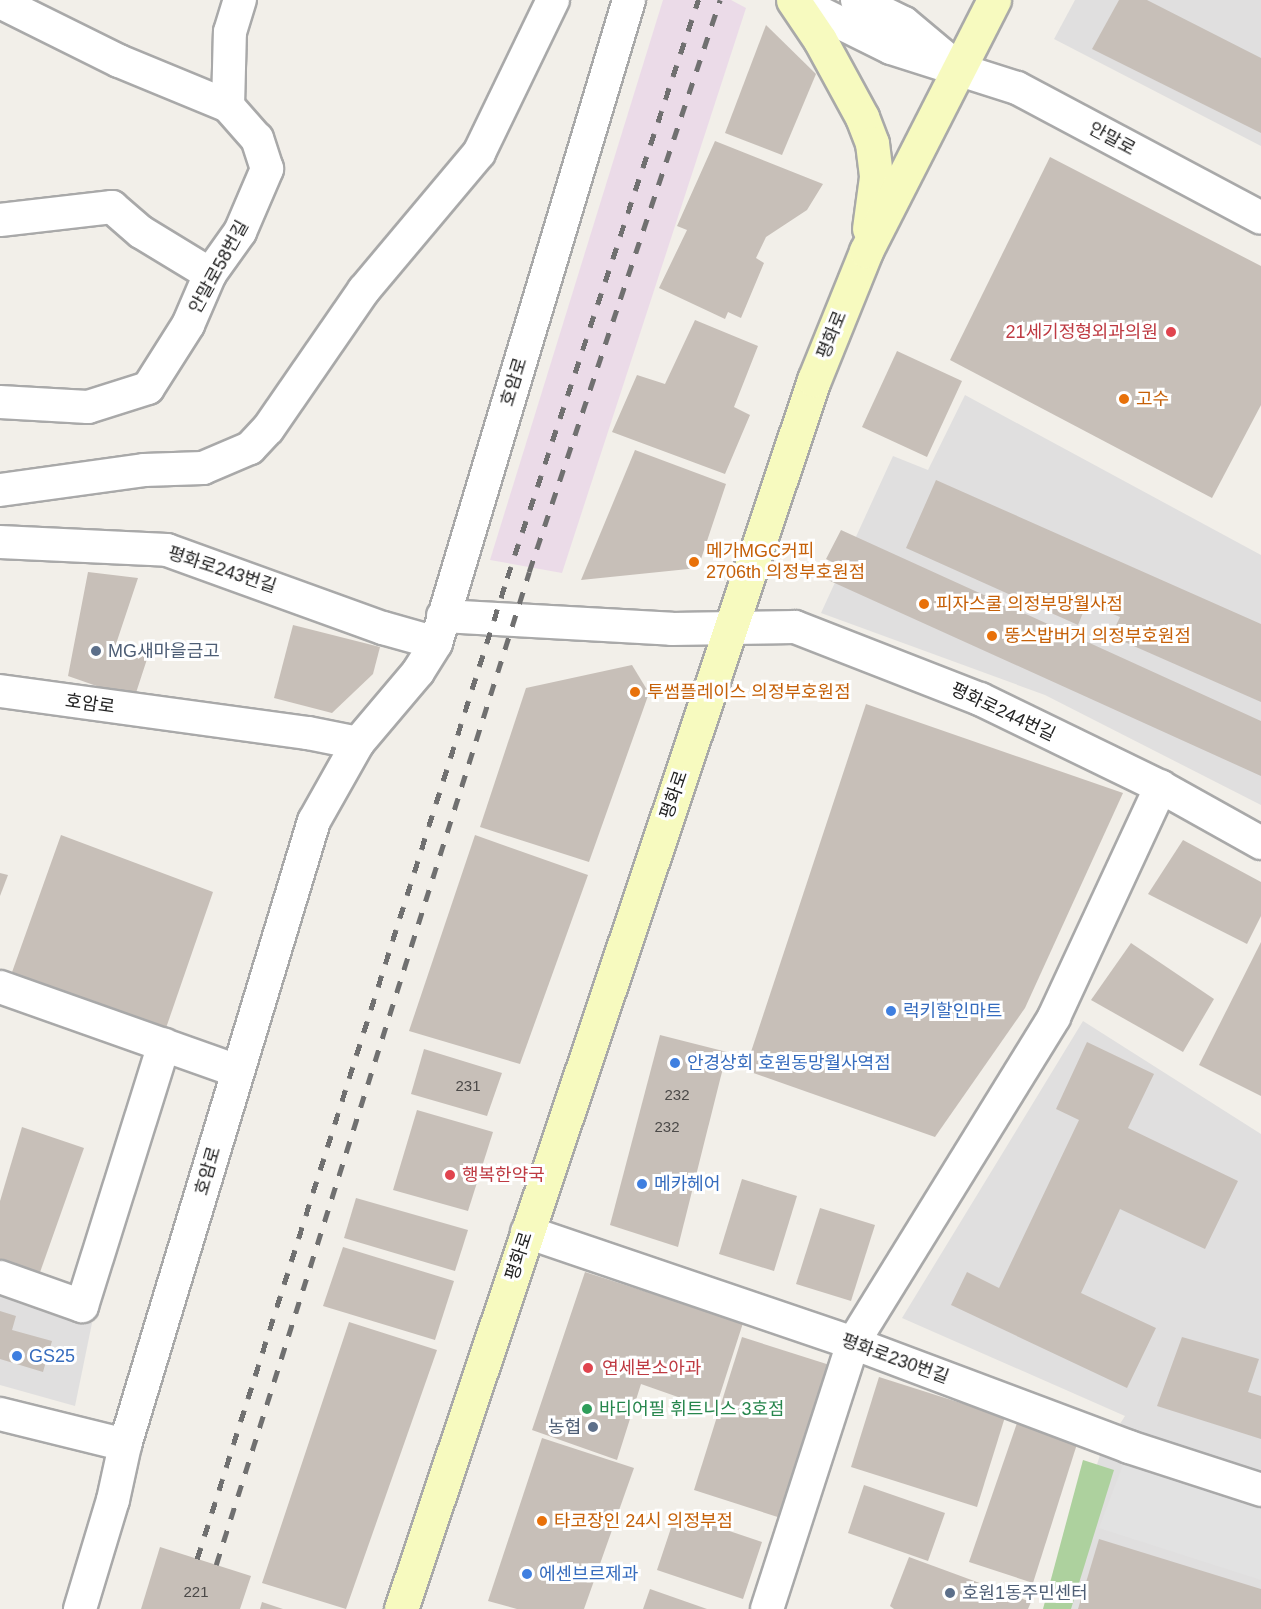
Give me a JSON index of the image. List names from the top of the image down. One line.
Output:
{"streets":{"main road":["평화로"],"street":["안말로","안말로58번길","호암로","평화로243번길","평화로244번길","평화로230번길"]},"crossings":[["안말로","평화로"],["평화로","평화로243번길"],["평화로","평화로244번길"],["평화로","평화로230번길"],["호암로","평화로243번길"],["평화로243번길","평화로244번길"]],"places":["21세기정형외과의원","고수","메가MGC커피 2706th 의정부호원점","피자스쿨 의정부망월사점","뚱스밥버거 의정부호원점","MG새마을금고","투썸플레이스 의정부호원점","럭키할인마트","안경상회 호원동망월사역점","행복한약국","메카헤어","GS25","연세본소아과","바디어필 휘트니스 3호점","농협","타코장인 24시 의정부점","에센브르제과","호원1동주민센터"],"house_numbers":["231","232","232","221"]}
